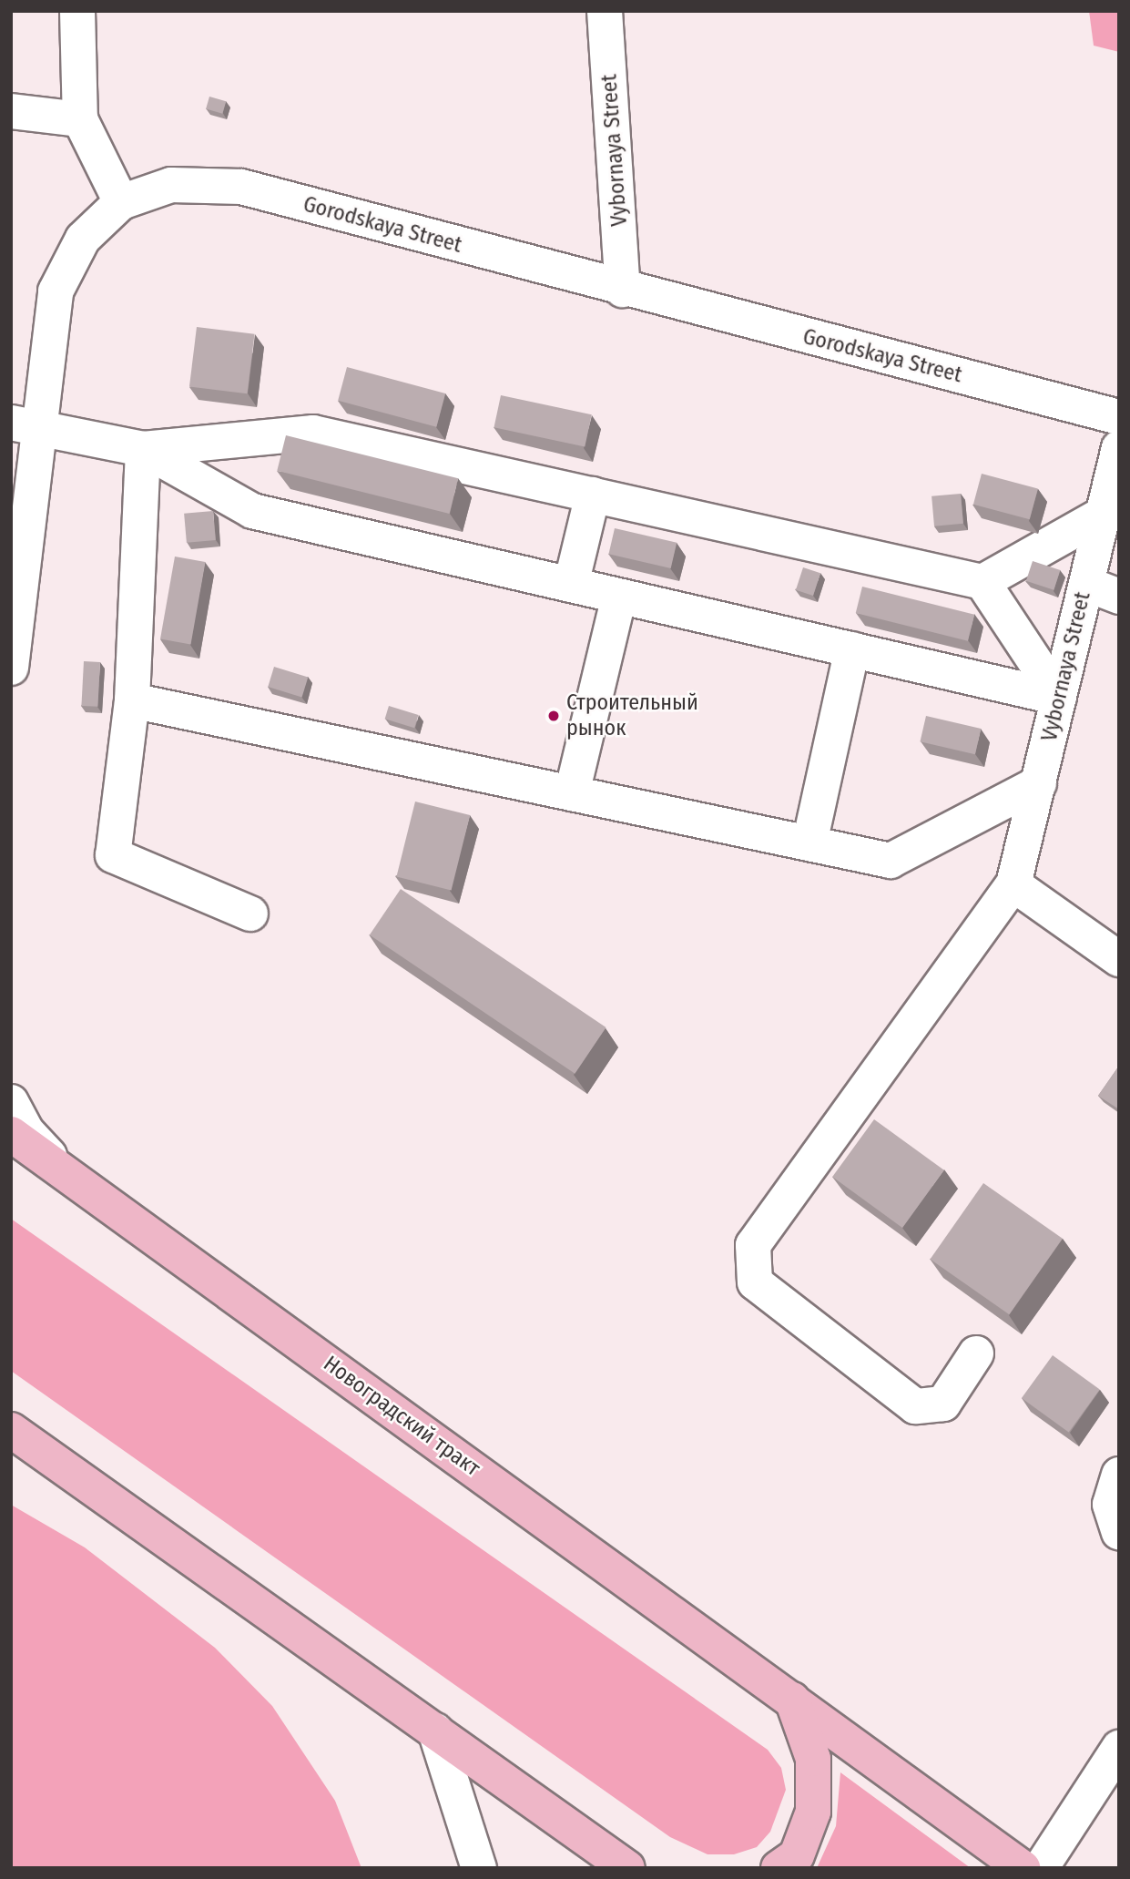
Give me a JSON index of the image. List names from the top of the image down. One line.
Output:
{"streets":{"main road":["Новоградский тракт"],"street":["Vybornaya Street","Gorodskaya Street"]},"crossings":[["Vybornaya Street","Gorodskaya Street"]],"places":["Строительный рынок"]}
